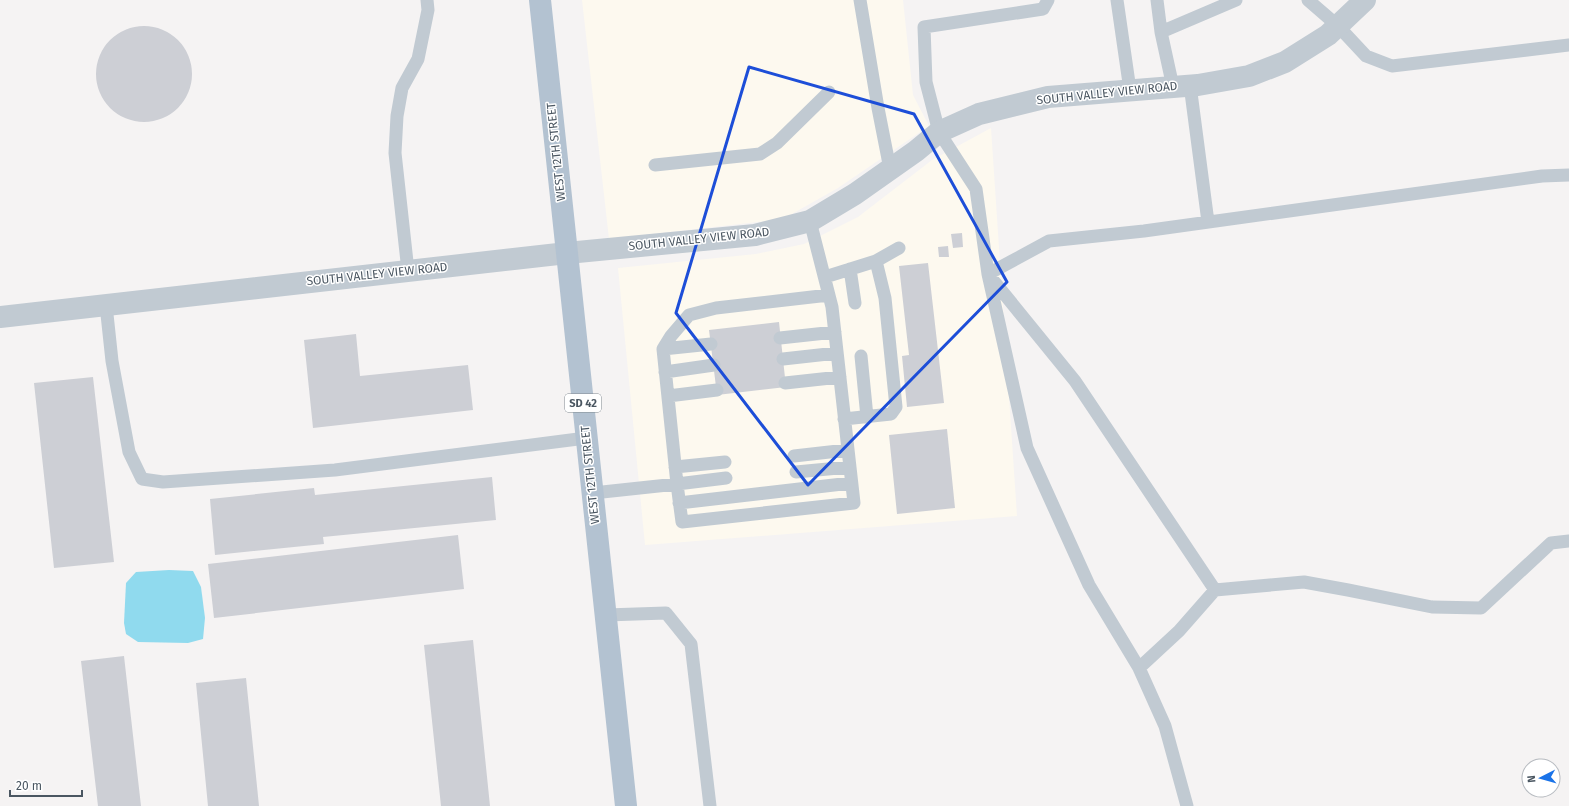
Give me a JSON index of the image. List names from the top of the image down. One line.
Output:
{"streets":{"main road":["WEST 12TH STREET","SD 42"],"street":["SOUTH VALLEY VIEW ROAD"]},"crossings":[["SOUTH VALLEY VIEW ROAD","WEST 12TH STREET"]],"scale_bar":"20 m","north":"left"}
